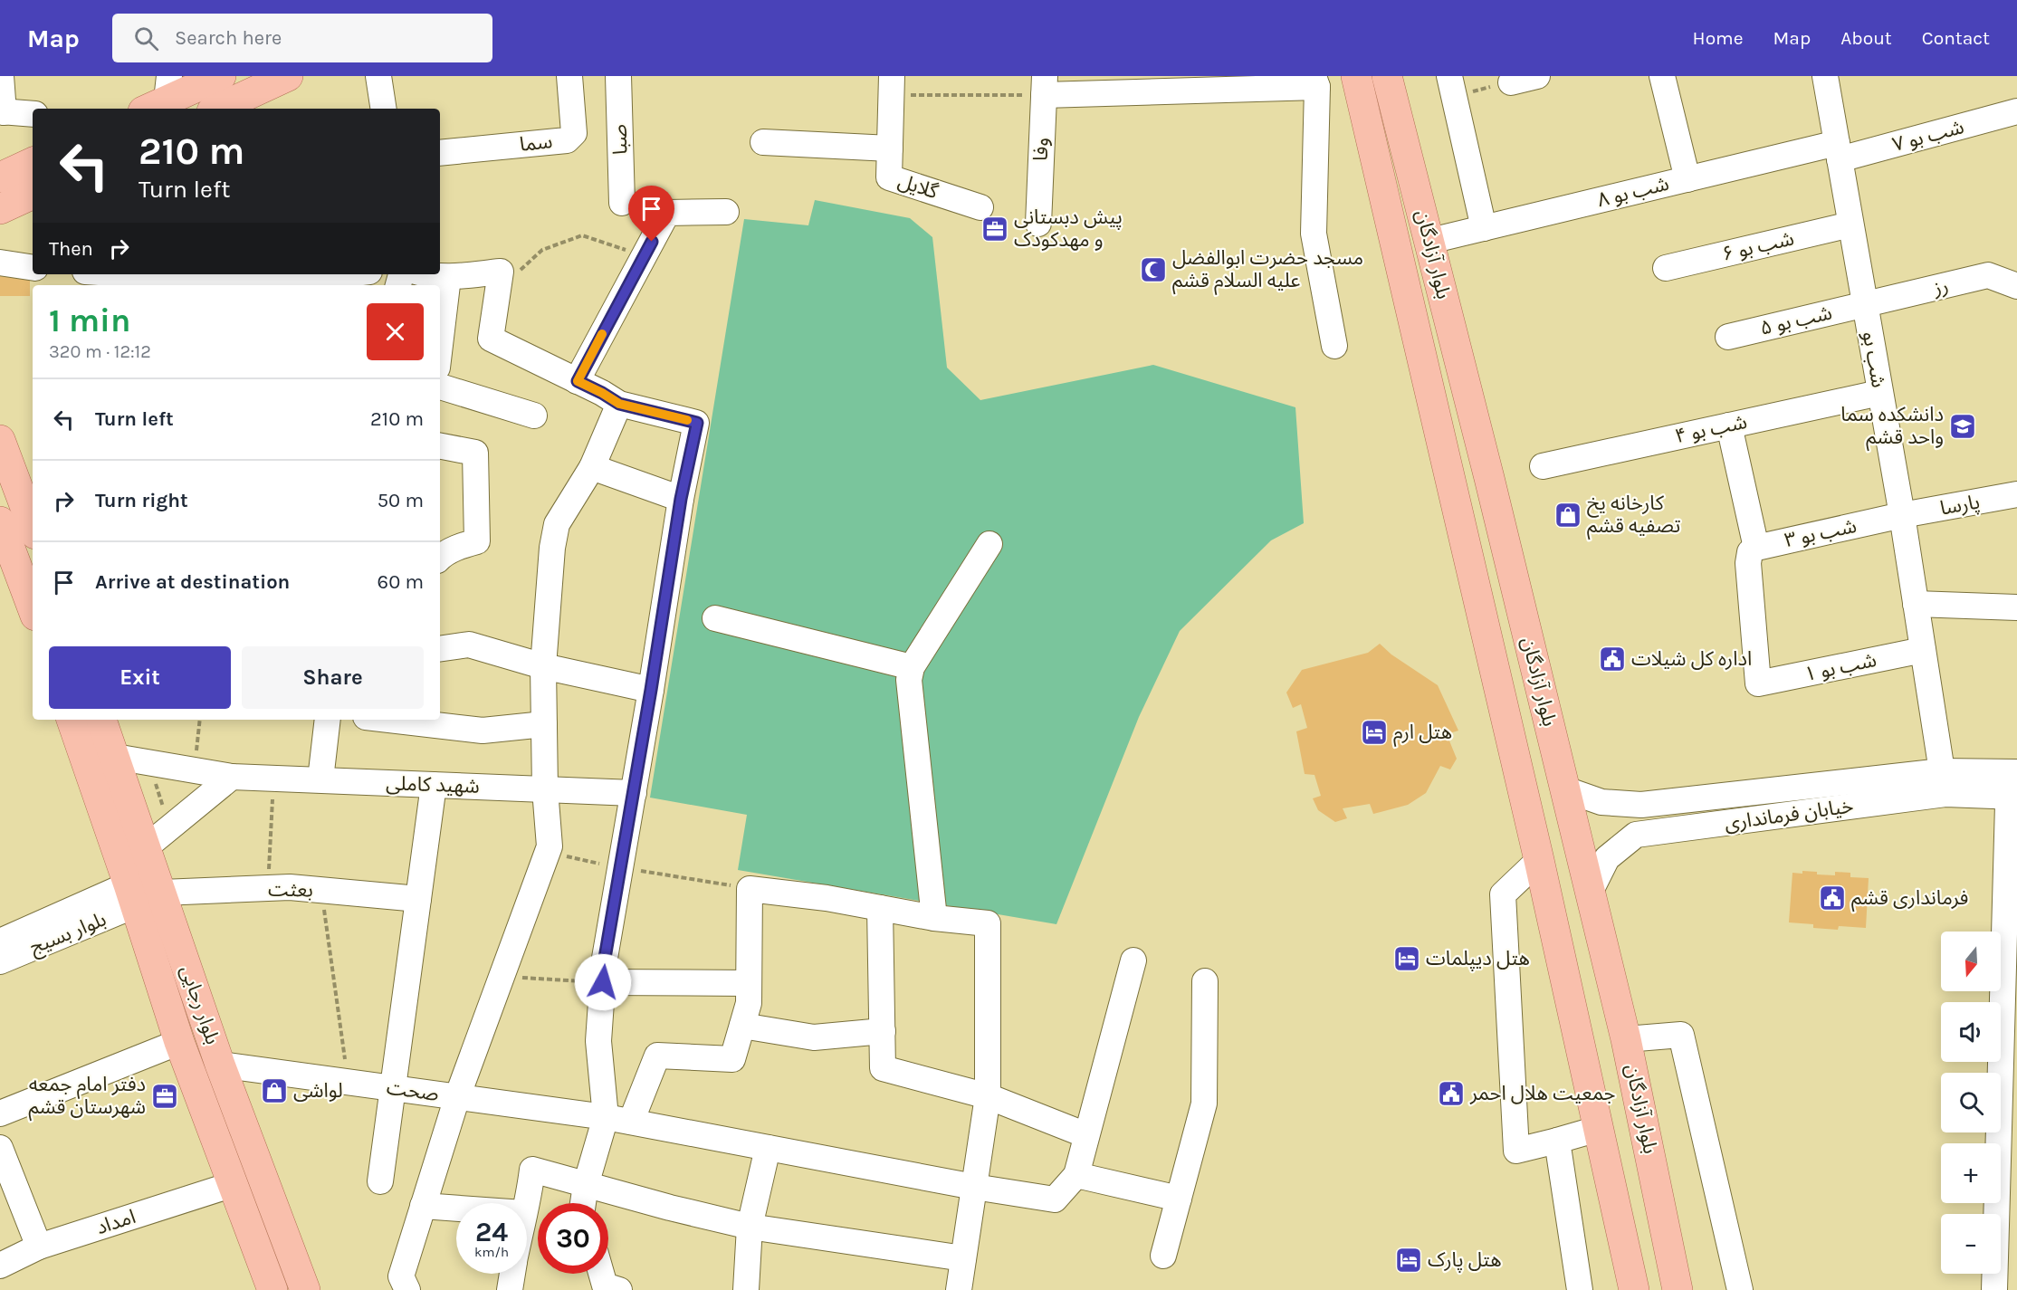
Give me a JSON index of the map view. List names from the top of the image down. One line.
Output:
{"streets":{"main road":["بلوار آزادگان","بلوار رجایی"],"street":["شب بو ۷","صبا","سما","وفا","گلایل","شب بو ۸","شب بو ۶","رز","شب بو ۵","شب بو","شب بو ۴","پارسا","شب بو ۳","شب بو ۱","شهید کاملی","خیابان فرمانداری","بعثت","بلوار بسیج","صحت","امداد"]},"crossings":[["شب بو ۷","شب بو ۸"],["شب بو ۷","شب بو"],["شب بو ۸","بلوار آزادگان"],["شب بو ۸","شب بو"],["شب بو ۶","شب بو"],["بلوار آزادگان","خیابان فرمانداری"],["رز","شب بو ۵"],["رز","شب بو"],["شب بو ۵","شب بو"],["شب بو","شب بو ۴"],["شب بو","پارسا"],["شب بو","شب بو ۳"],["شب بو","شب بو ۱"],["شب بو","خیابان فرمانداری"],["پارسا","شب بو ۳"],["شب بو ۳","شب بو ۱"],["شهید کاملی","بلوار رجایی"],["بعثت","بلوار رجایی"],["بلوار بسیج","بلوار رجایی"],["بلوار رجایی","صحت"],["بلوار رجایی","امداد"]],"places":{"office":["پیش دبستانی و مهدکودک","دفتر امام جمعه شهرستان قشم"],"mosque":["مسجد حضرت ابوالفضل علیه السلام قشم"],"school or university":["دانشکده سما واحد قشم"],"shop":["کارخانه یخ تصفیه قشم","لواشی"],"public building":["اداره کل شیلات","فرمانداری قشم","جمعیت هلال احمر"],"hotel":["هتل ارم","هتل دیپلمات","هتل پارک"]},"north":"bottom","page":{"header":"Map","search":"Search here","nav":["Home","Map","About","Contact"],"turn":["210 m","Turn left"],"then":"Then","heading":["1 min","320 m · 12:12"],"list":[{"name":"Turn left","value":"210 m"},{"name":"Turn right","value":"50 m"},{"name":"Arrive at destination","value":"60 m"}],"buttons":["Exit","Share"],"map_buttons":["+","−"],"speed":"24 km/h","limit":"30"}}
